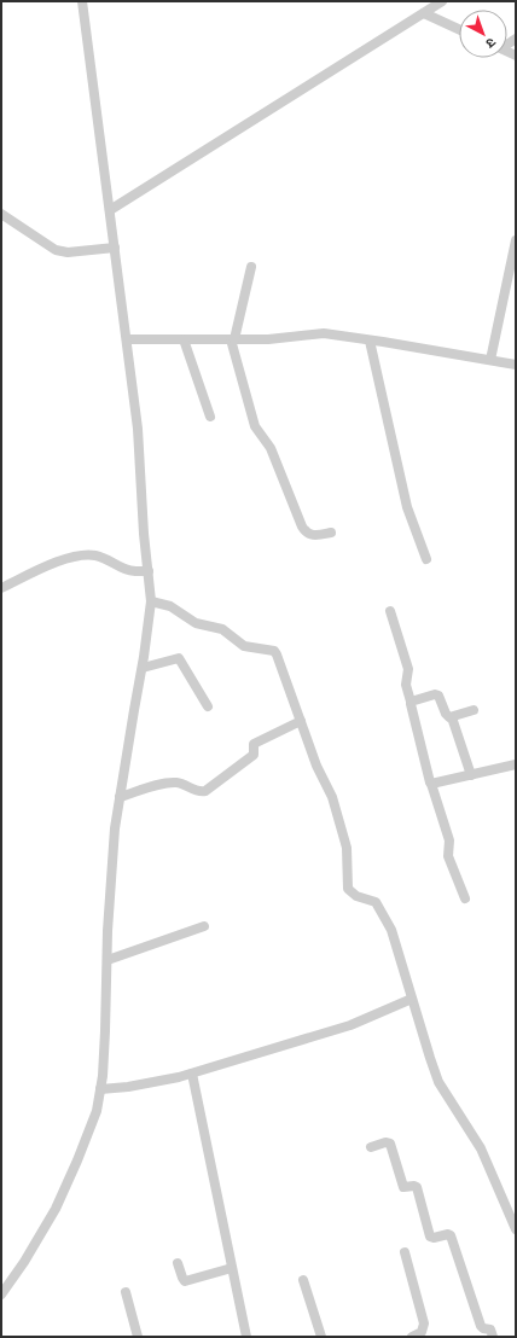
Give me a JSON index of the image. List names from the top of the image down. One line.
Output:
{"north":"bottom right"}
